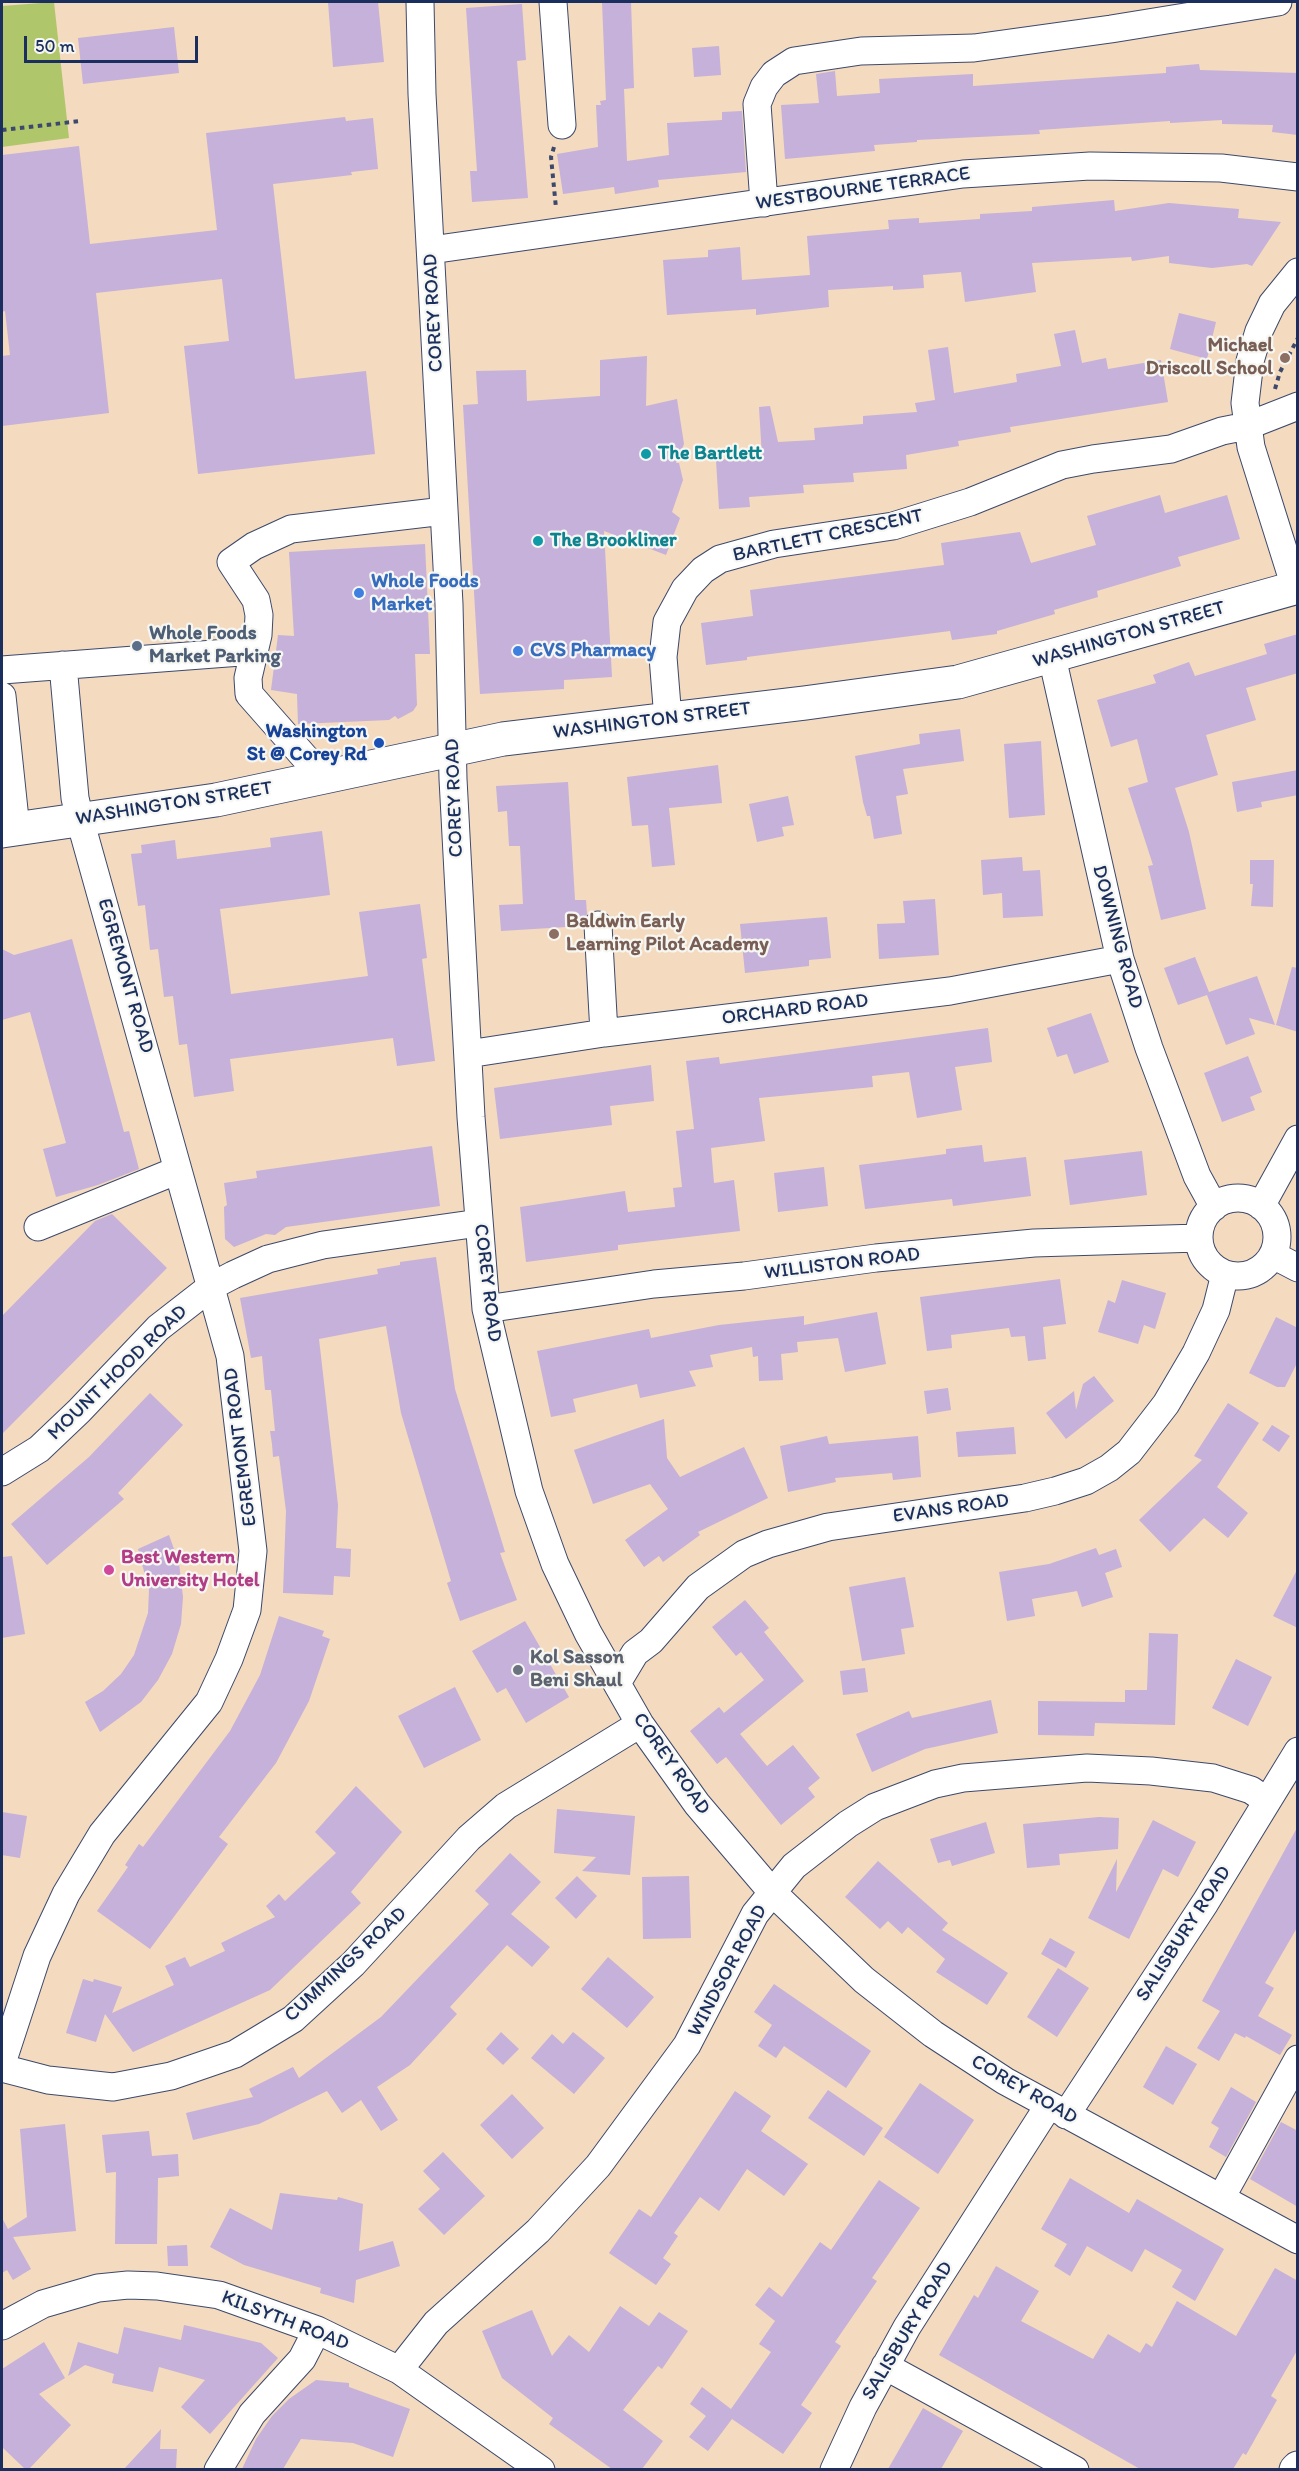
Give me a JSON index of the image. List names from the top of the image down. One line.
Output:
{"streets":{"main road":["WASHINGTON STREET"],"street":["WESTBOURNE TERRACE","COREY ROAD","BARTLETT CRESCENT","DOWNING ROAD","EGREMONT ROAD","ORCHARD ROAD","WILLISTON ROAD","MOUNT HOOD ROAD","EVANS ROAD","SALISBURY ROAD","CUMMINGS ROAD","WINDSOR ROAD","KILSYTH ROAD"]},"crossings":[["WESTBOURNE TERRACE","COREY ROAD"],["COREY ROAD","WASHINGTON STREET"],["COREY ROAD","ORCHARD ROAD"],["COREY ROAD","WILLISTON ROAD"],["COREY ROAD","MOUNT HOOD ROAD"],["COREY ROAD","EVANS ROAD"],["COREY ROAD","SALISBURY ROAD"],["COREY ROAD","CUMMINGS ROAD"],["COREY ROAD","WINDSOR ROAD"],["BARTLETT CRESCENT","WASHINGTON STREET"],["WASHINGTON STREET","DOWNING ROAD"],["WASHINGTON STREET","EGREMONT ROAD"],["DOWNING ROAD","ORCHARD ROAD"],["DOWNING ROAD","WILLISTON ROAD"],["DOWNING ROAD","EVANS ROAD"],["EGREMONT ROAD","MOUNT HOOD ROAD"],["WILLISTON ROAD","EVANS ROAD"],["SALISBURY ROAD","WINDSOR ROAD"],["WINDSOR ROAD","KILSYTH ROAD"]],"places":["Michael Driscoll School","The Bartlett","The Brookliner","Whole Foods Market","Whole Foods Market Parking","CVS Pharmacy","Washington St @ Corey Rd","Baldwin Early Learning Pilot Academy","Best Western University Hotel","Kol Sasson Beni Shaul"],"scale_bar":"50 m"}
